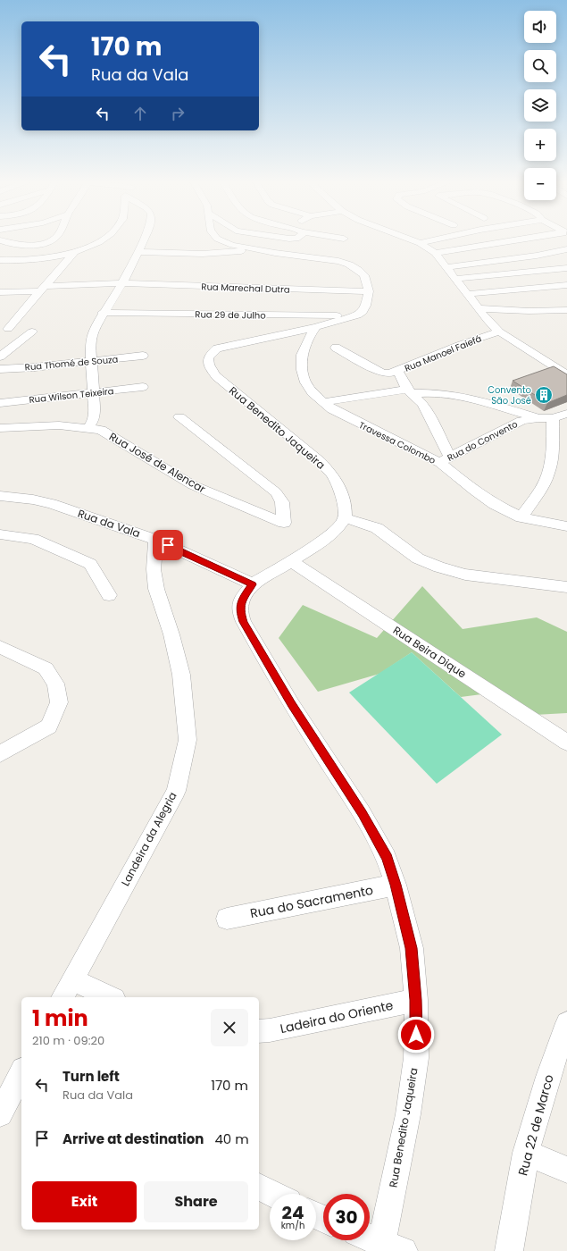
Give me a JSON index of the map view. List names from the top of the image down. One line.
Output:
{"streets":{"street":["Rua Marechal Dutra","Rua 29 de Julho","Rua Manoel Faiefá","Rua Thomé de Souza","Rua Wilson Teixeira","Rua Benedito Jaqueira","Rua do Convento","Travessa Colombo","Rua José de Alencar","Rua da Vala","Rua Beira Dique","Landeira da Alegria","Rua do Sacramento","Ladeira do Oriente","Rua 22 de Marco"]},"crossings":[["Rua Benedito Jaqueira","Travessa Colombo"],["Rua Benedito Jaqueira","Rua da Vala"],["Rua Benedito Jaqueira","Rua Beira Dique"],["Rua Benedito Jaqueira","Rua do Sacramento"],["Rua Benedito Jaqueira","Ladeira do Oriente"],["Rua do Convento","Travessa Colombo"],["Rua da Vala","Landeira da Alegria"]],"places":{"building":["Convento São José"]},"page":{"map_buttons":["+","−"],"turn":["170 m","Rua da Vala"],"heading":["1 min","210 m · 09:20"],"list":[{"name":"Turn left","note":"Rua da Vala","value":"170 m"},{"name":"Arrive at destination","value":"40 m"}],"buttons":["Exit","Share"],"speed":"24 km/h","limit":"30"}}
